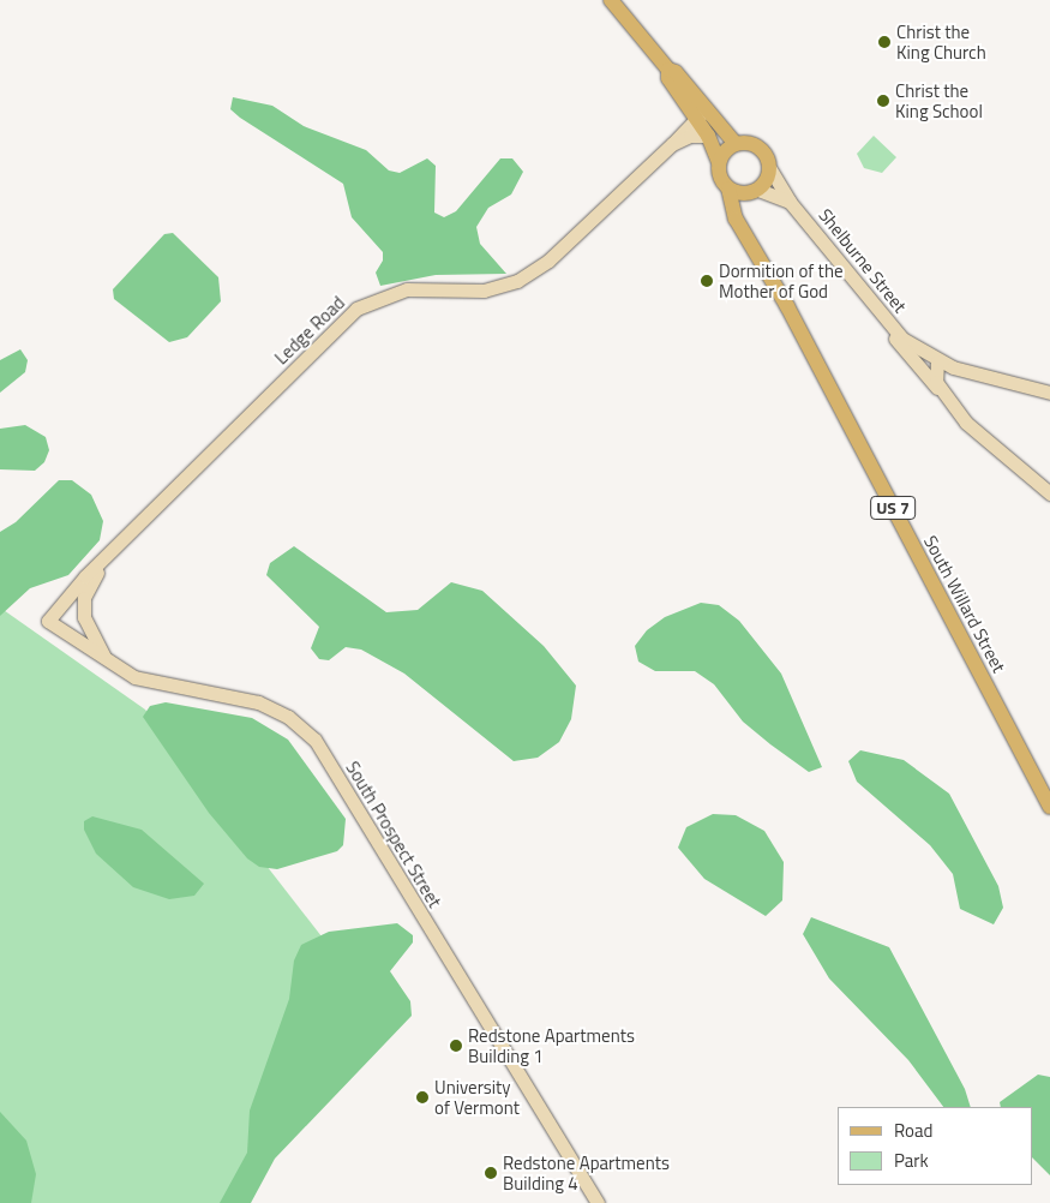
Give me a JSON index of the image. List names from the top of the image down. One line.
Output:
{"streets":{"main road":["Shelburne Street","US 7","South Willard Street"],"street":["Ledge Road","South Prospect Street"]},"crossings":[["Shelburne Street","Ledge Road"],["Shelburne Street","South Willard Street"],["Ledge Road","South Prospect Street"]],"places":["Christ the King Church","Christ the King School","Dormition of the Mother of God","Redstone Apartments Building 1","University of Vermont","Redstone Apartments Building 4"],"legend":["Road","Park"]}
